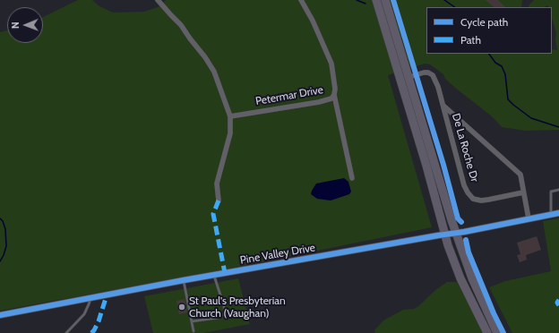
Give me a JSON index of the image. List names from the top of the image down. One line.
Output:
{"streets":{"street":["Petermar Drive","De La Roche Dr","Pine Valley Drive"]},"places":["St Paul's Presbyterian Church (Vaughan)"],"legend":["Cycle path","Path"],"north":"left"}
